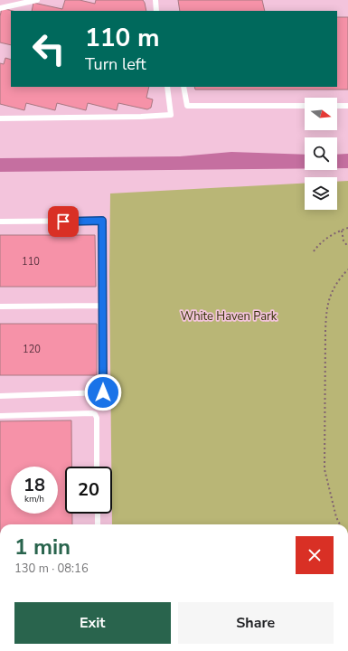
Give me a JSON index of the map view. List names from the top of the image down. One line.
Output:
{"parks":["White Haven Park"],"house_numbers":["110","120"],"north":"right","page":{"turn":["110 m","Turn left"],"speed":"18 km/h","limit":"20","heading":["1 min","130 m · 08:16"],"buttons":["Exit","Share"]}}
